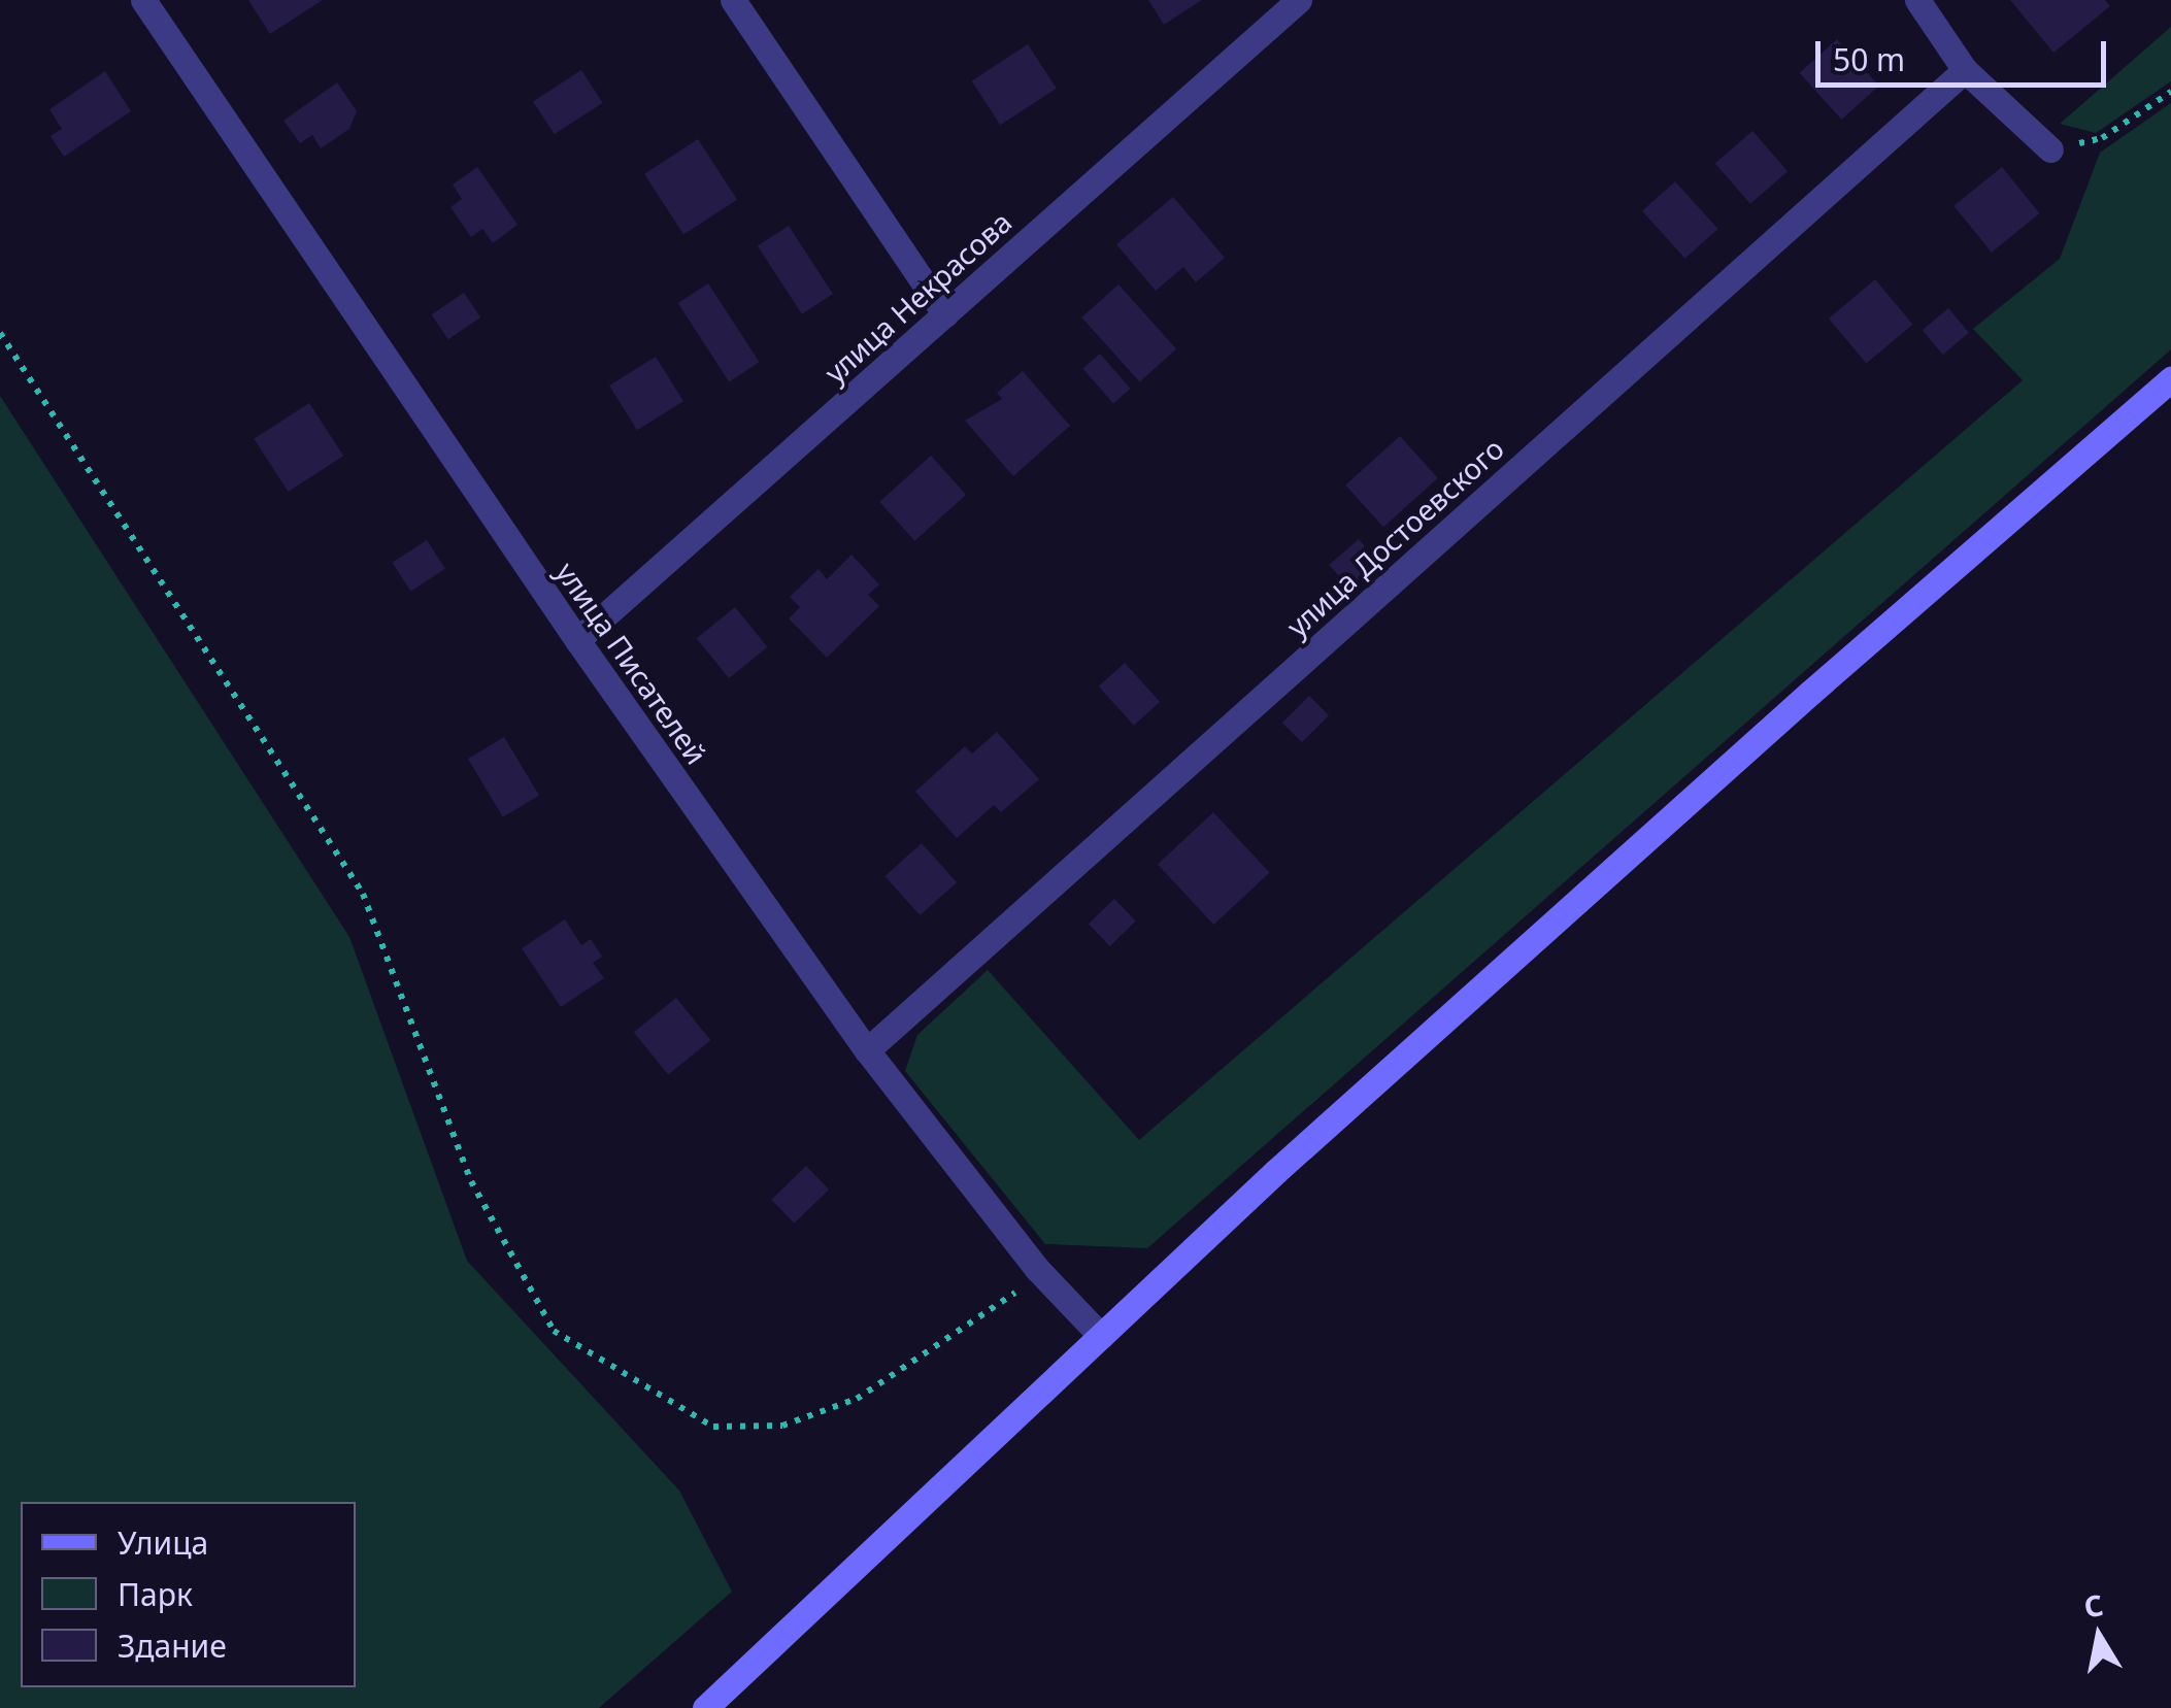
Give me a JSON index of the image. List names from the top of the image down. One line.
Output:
{"streets":{"street":["улица Некрасова","улица Достоевского","улица Писателей"]},"crossings":[["улица Некрасова","улица Писателей"],["улица Достоевского","улица Писателей"]],"legend":["Улица","Парк","Здание"],"scale_bar":"50 m","north":"top"}
